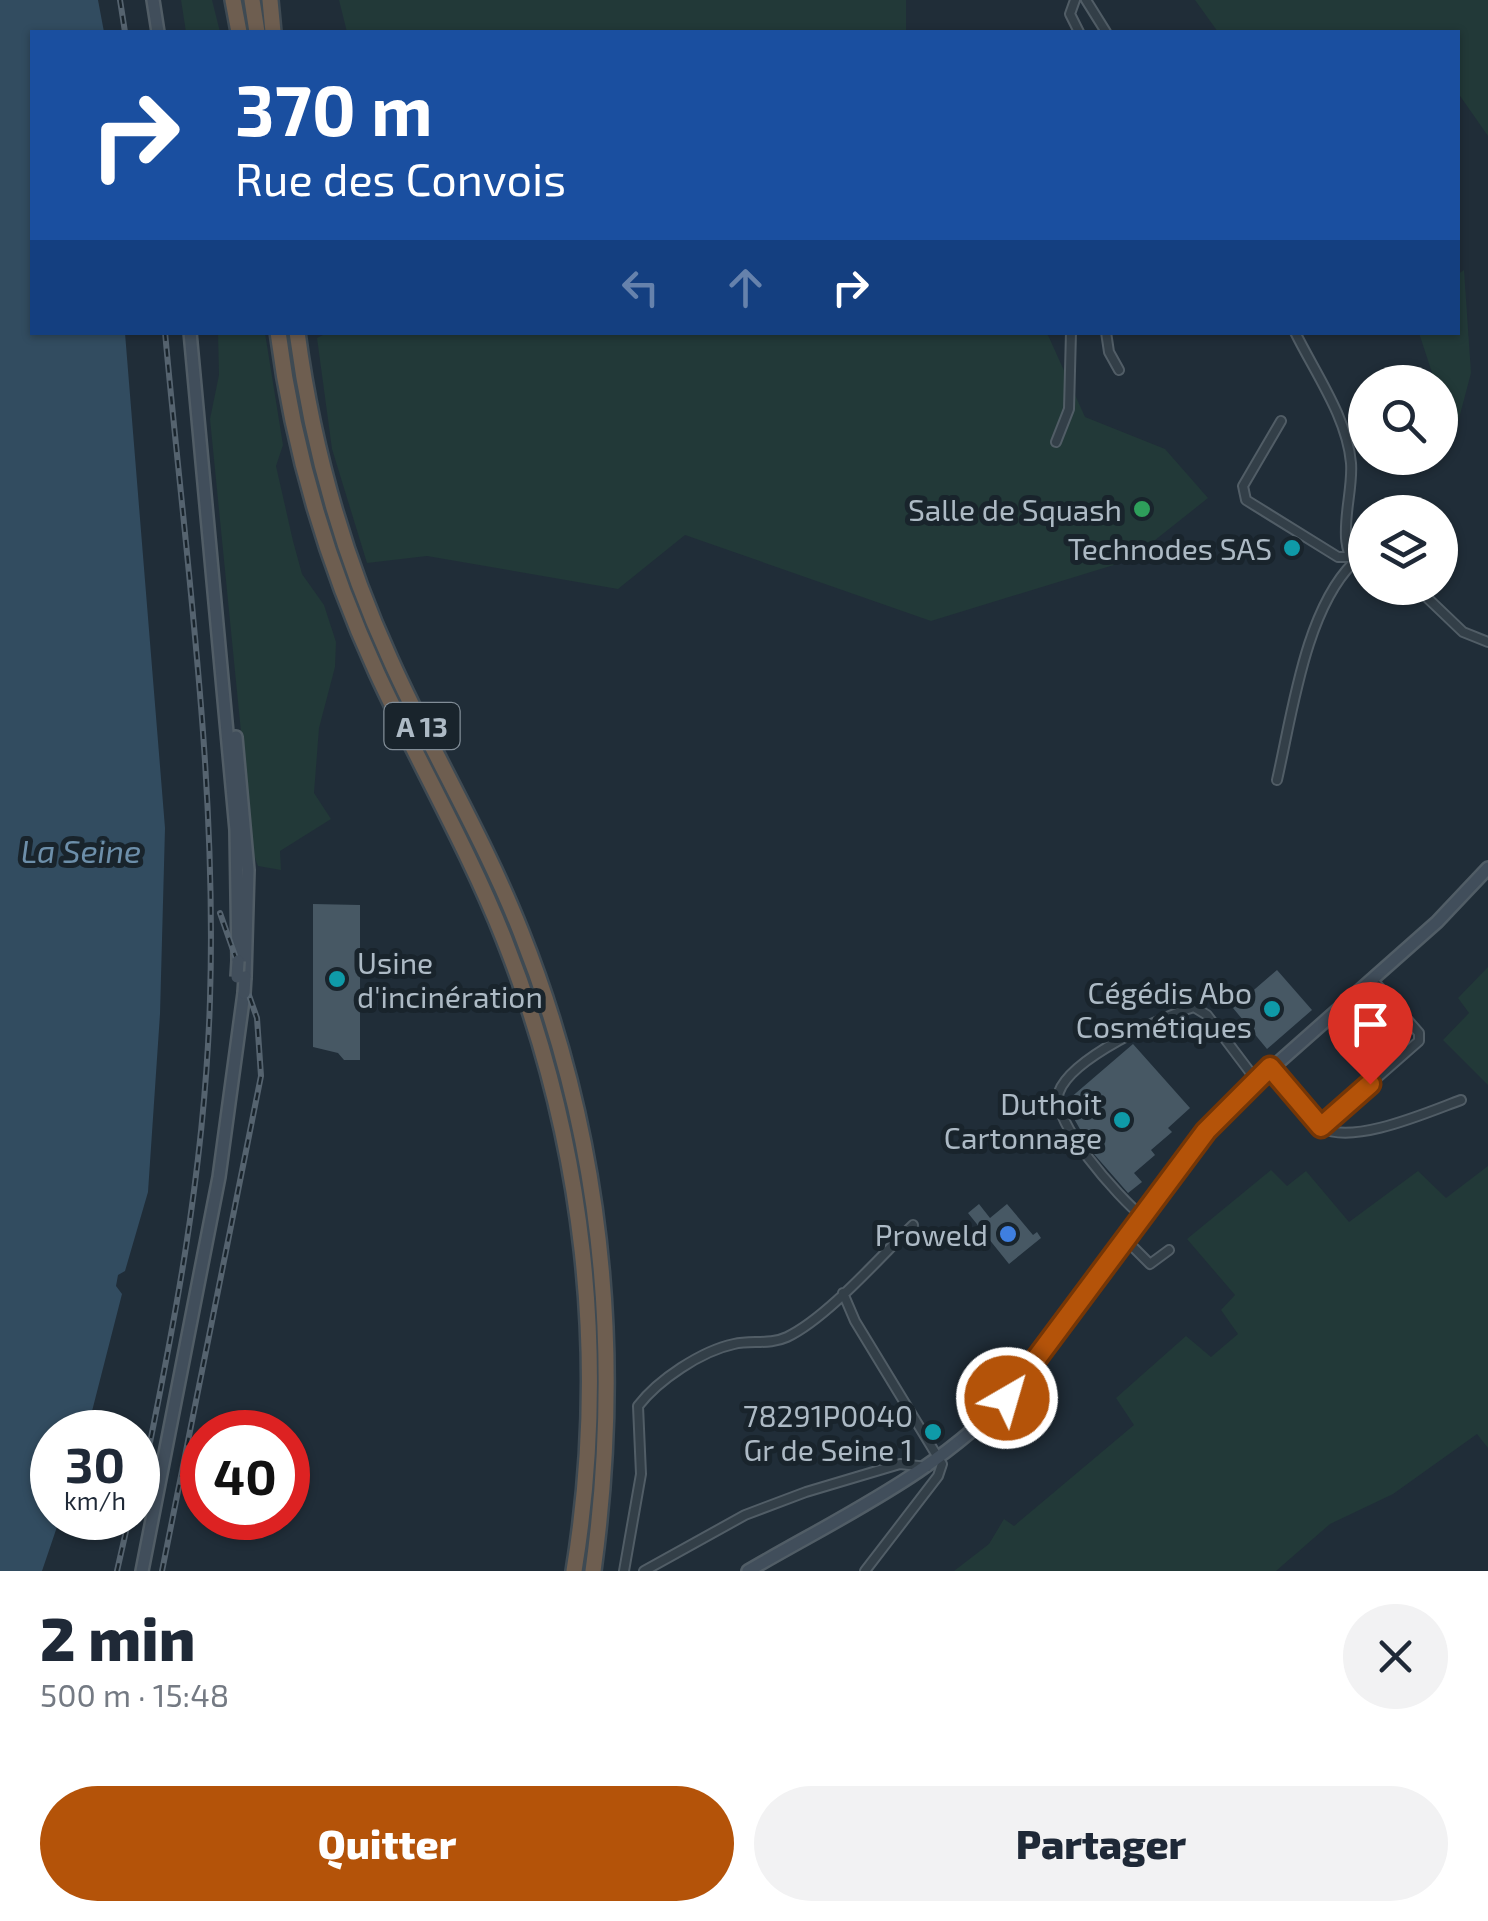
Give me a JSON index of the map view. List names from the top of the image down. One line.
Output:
{"streets":{"highway":["A 13"]},"water":["La Seine"],"places":["Salle de Squash","Technodes SAS","Usine d'incinération","Cégédis Abo Cosmétiques","Duthoit Cartonnage","Proweld","78291P0040 Gr de Seine 1"],"page":{"turn":["370 m","Rue des Convois"],"speed":"30 km/h","limit":"40","heading":["2 min","500 m · 15:48"],"buttons":["Quitter","Partager"]}}
